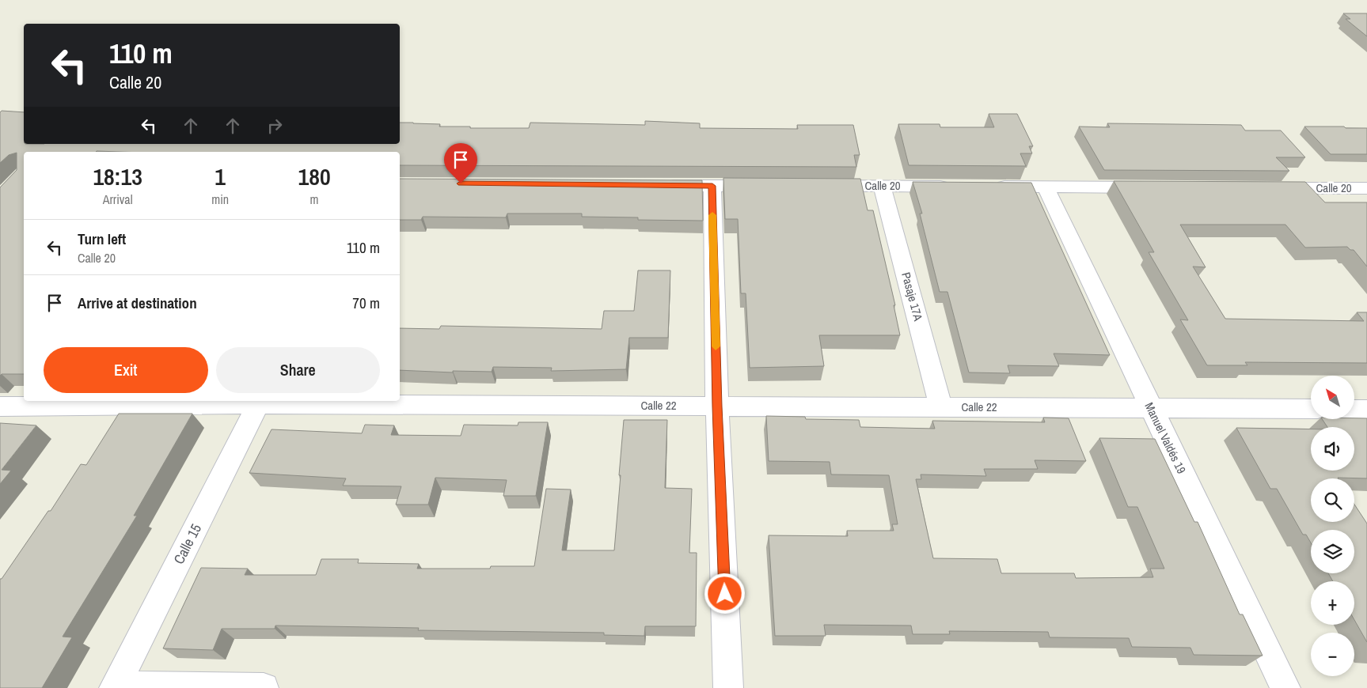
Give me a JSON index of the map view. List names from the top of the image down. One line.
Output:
{"streets":{"street":["Calle 20","Pasaje 17A","Calle 22","Manuel Valdés 19","Calle 15"]},"crossings":[["Calle 20","Pasaje 17A"],["Pasaje 17A","Calle 22"],["Calle 22","Manuel Valdés 19"],["Calle 22","Calle 15"]],"north":"top left","page":{"turn":["110 m","Calle 20"],"eta":["18:13","Arrival","1","min","180","m"],"list":[{"name":"Turn left","note":"Calle 20","value":"110 m"},{"name":"Arrive at destination","value":"70 m"}],"buttons":["Exit","Share"],"map_buttons":["+","−"]}}
